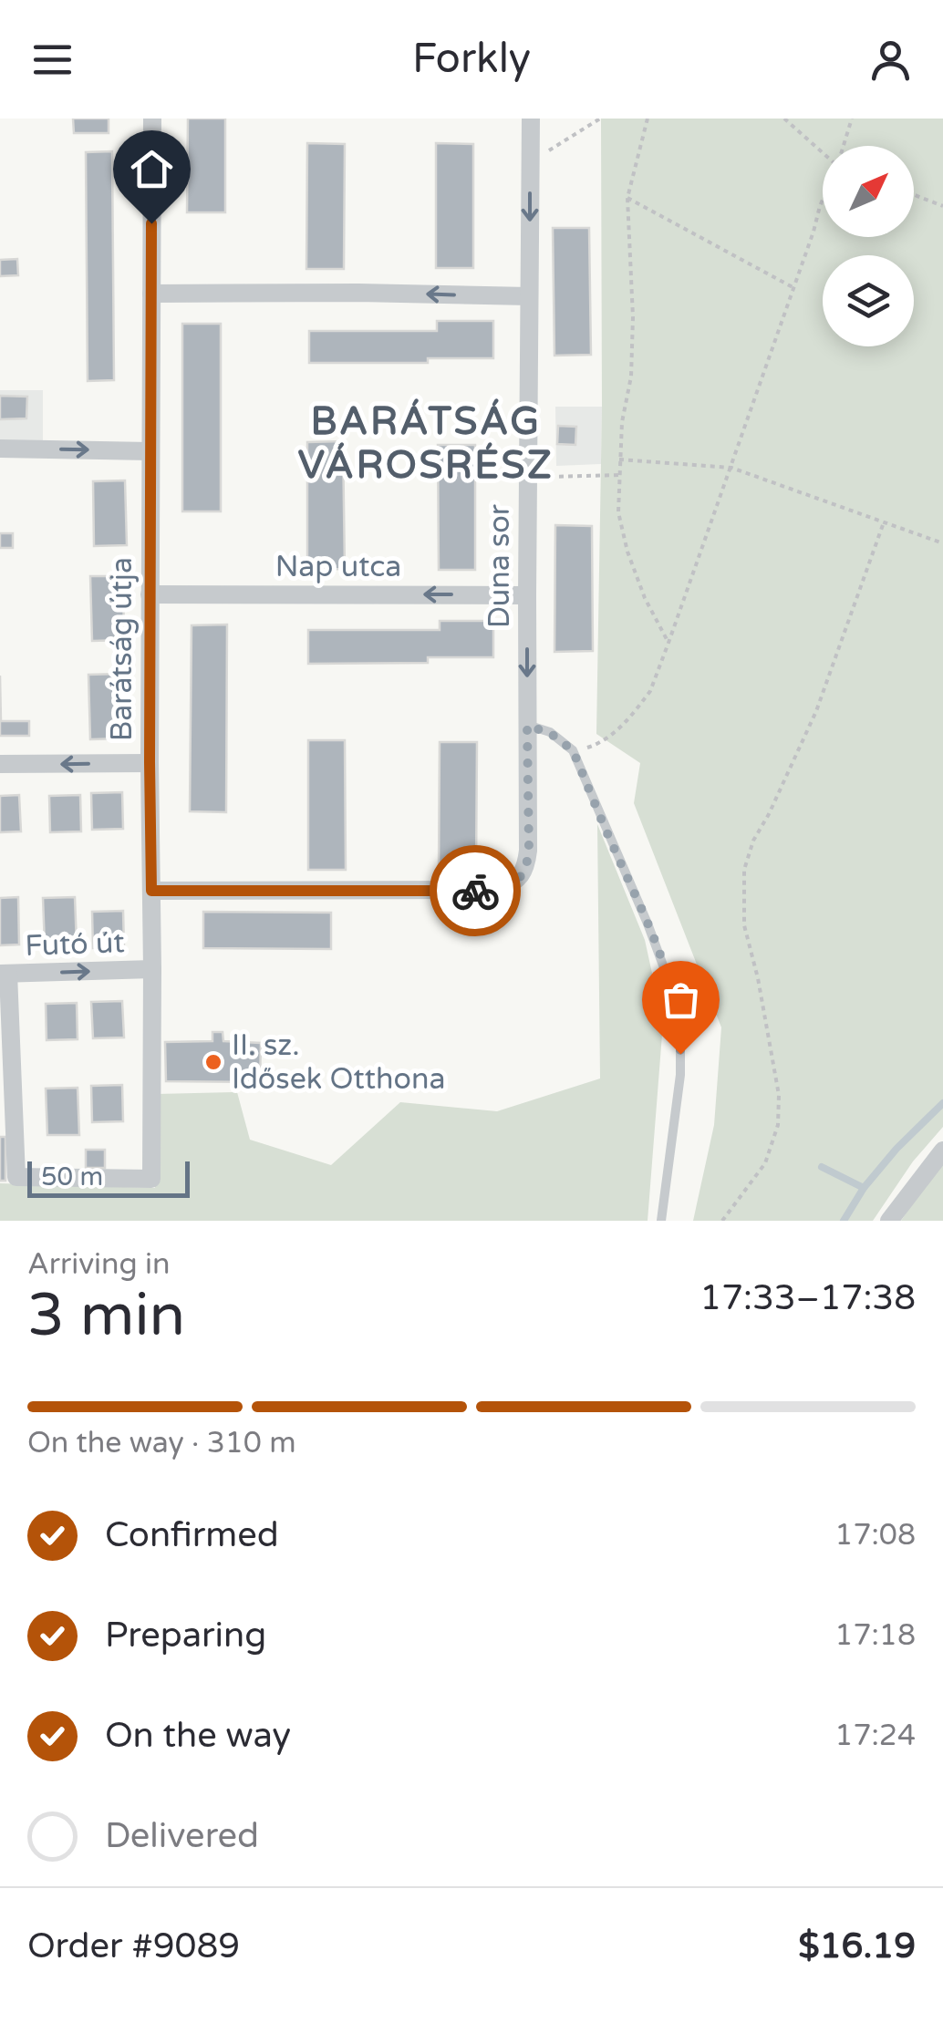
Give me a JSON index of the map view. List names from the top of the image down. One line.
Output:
{"streets":{"street":["Duna sor","Nap utca","Barátság útja","Futó út"]},"crossings":[["Duna sor","Nap utca"],["Duna sor","Barátság útja"],["Nap utca","Barátság útja"],["Barátság útja","Futó út"]],"one_way":["Nap utca","Futó út"],"districts":["BARÁTSÁG VÁROSRÉSZ"],"places":["II. sz. Idősek Otthona"],"scale_bar":"50 m","north":"top right","page":{"header":"Forkly","scale":"50 m","heading":["3 min","Arriving in","17:33–17:38"],"panel":["Order #9089","$16.19"],"bar":"On the way · 310 m","list":[["Confirmed","17:08"],["Preparing","17:18"],["On the way","17:24"],"Delivered"]}}
